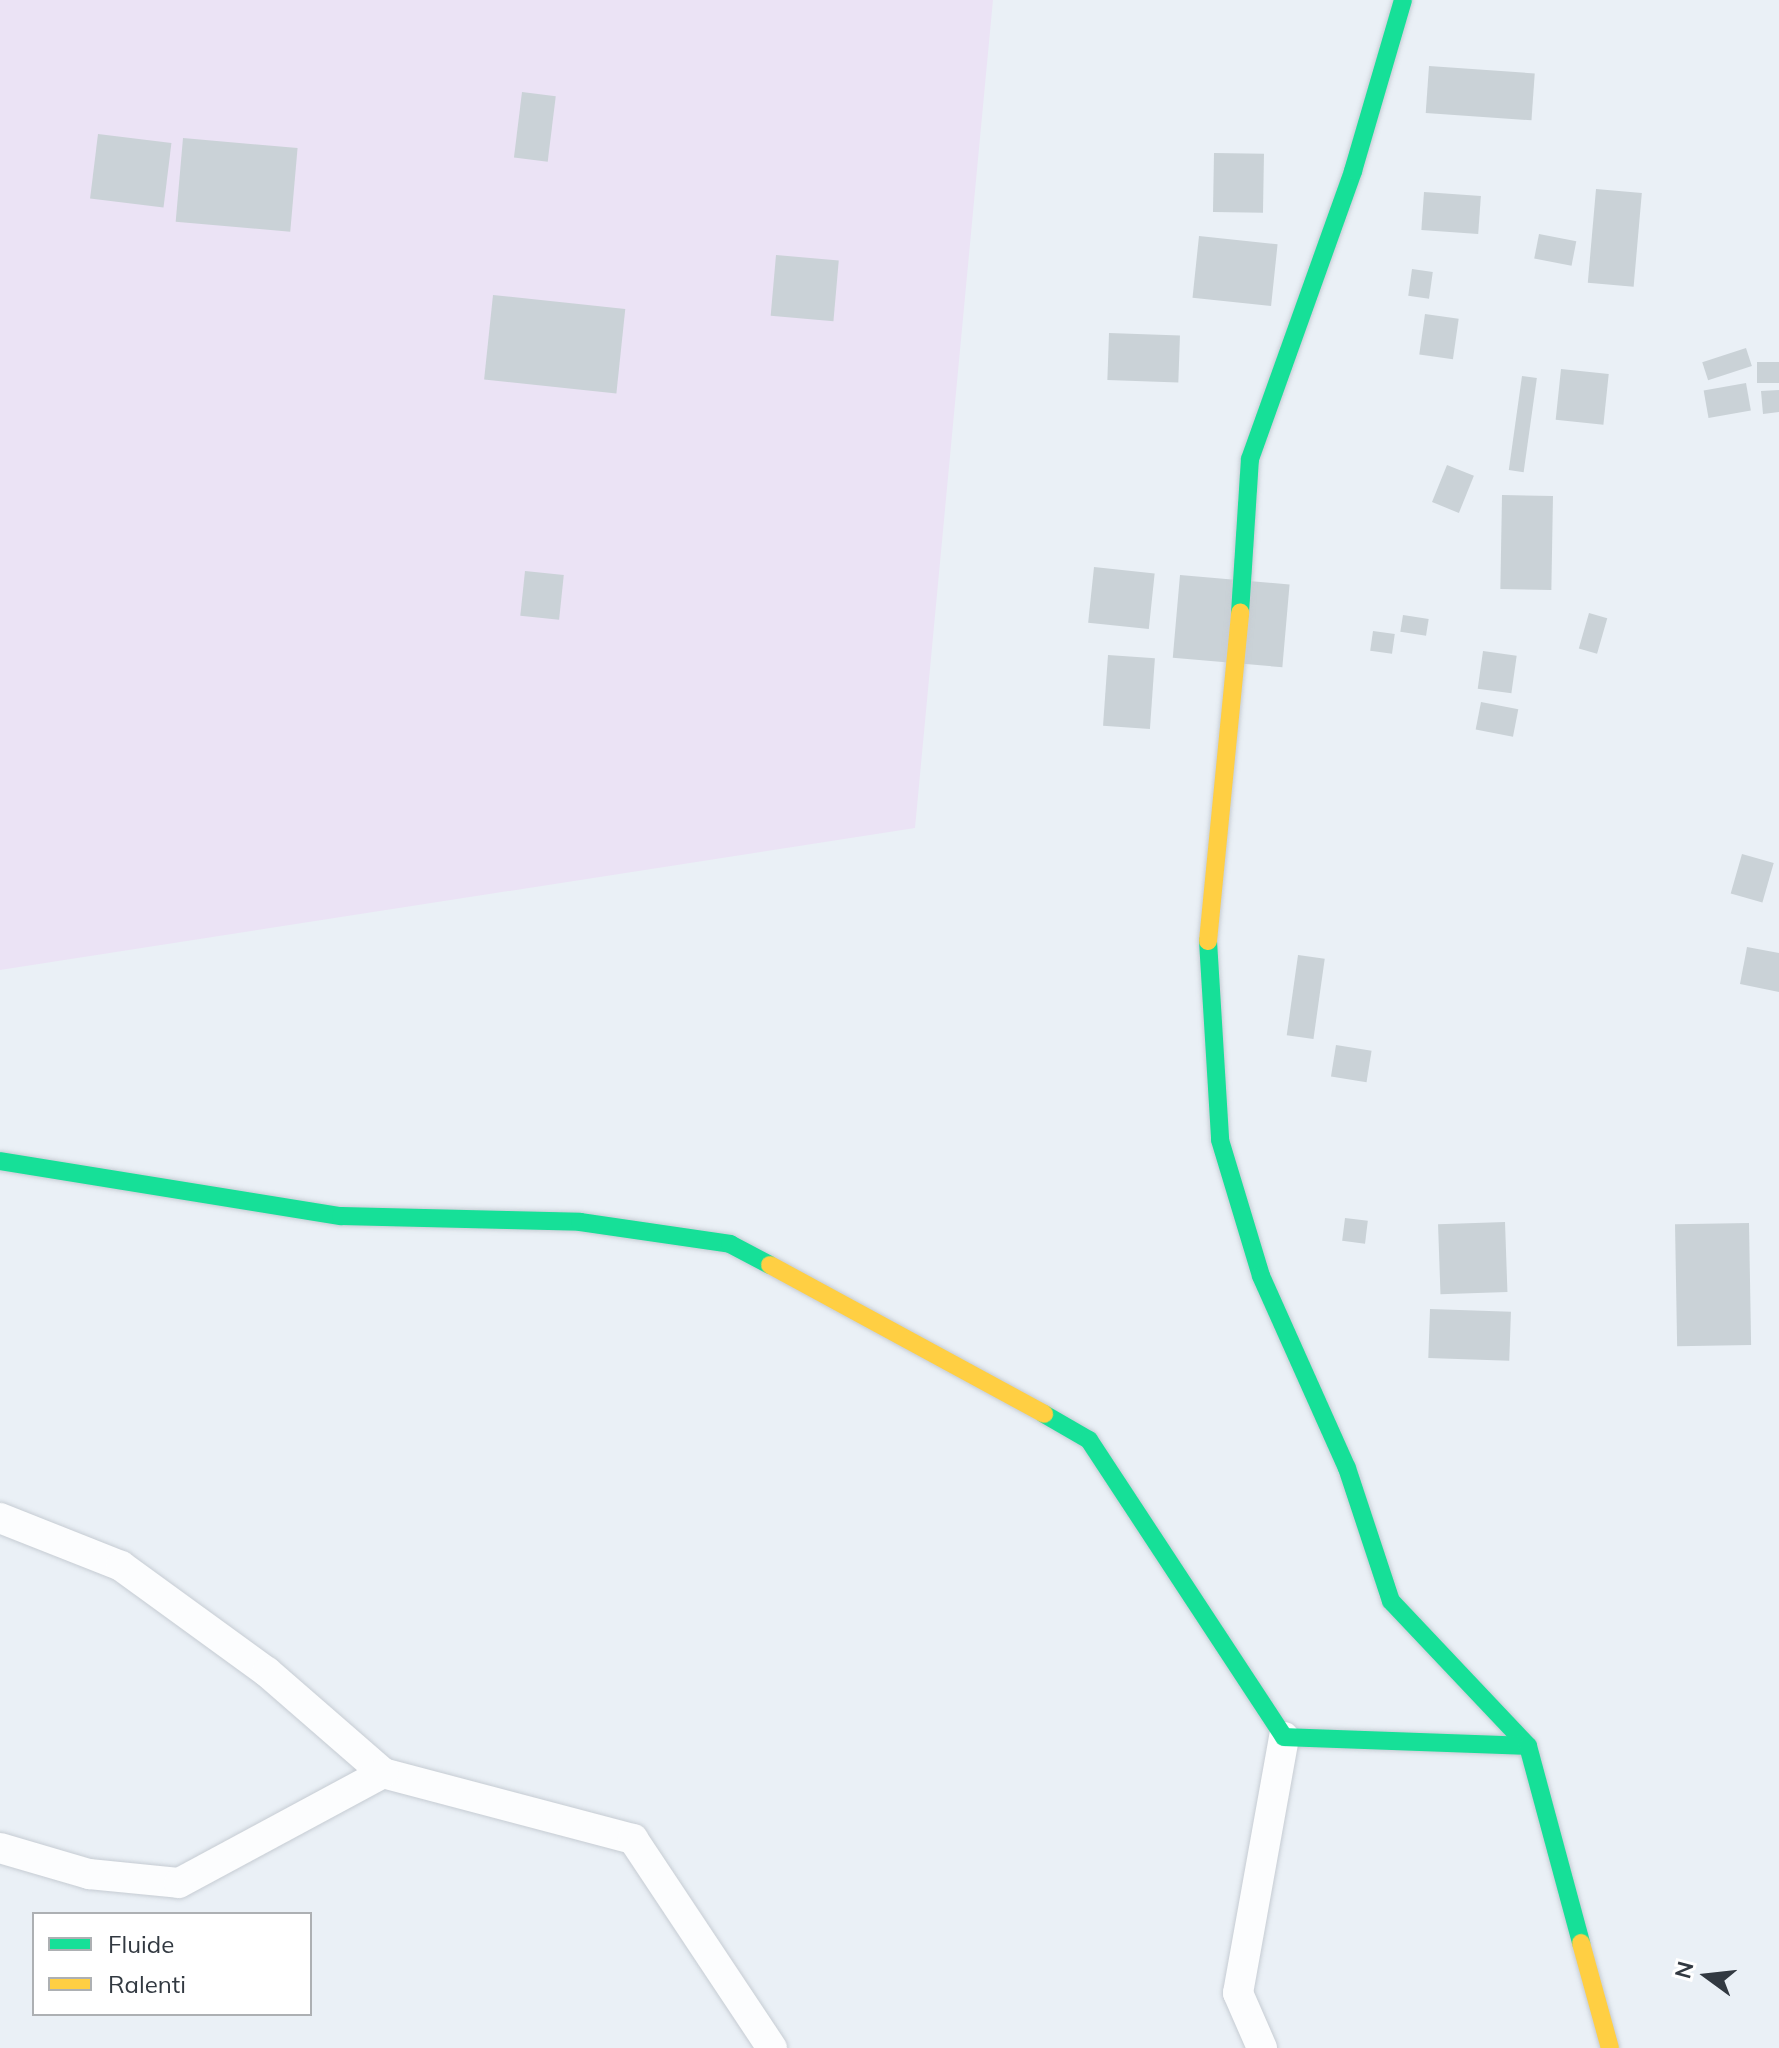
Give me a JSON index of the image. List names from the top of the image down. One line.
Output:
{"legend":["Fluide","Ralenti"],"north":"left"}
